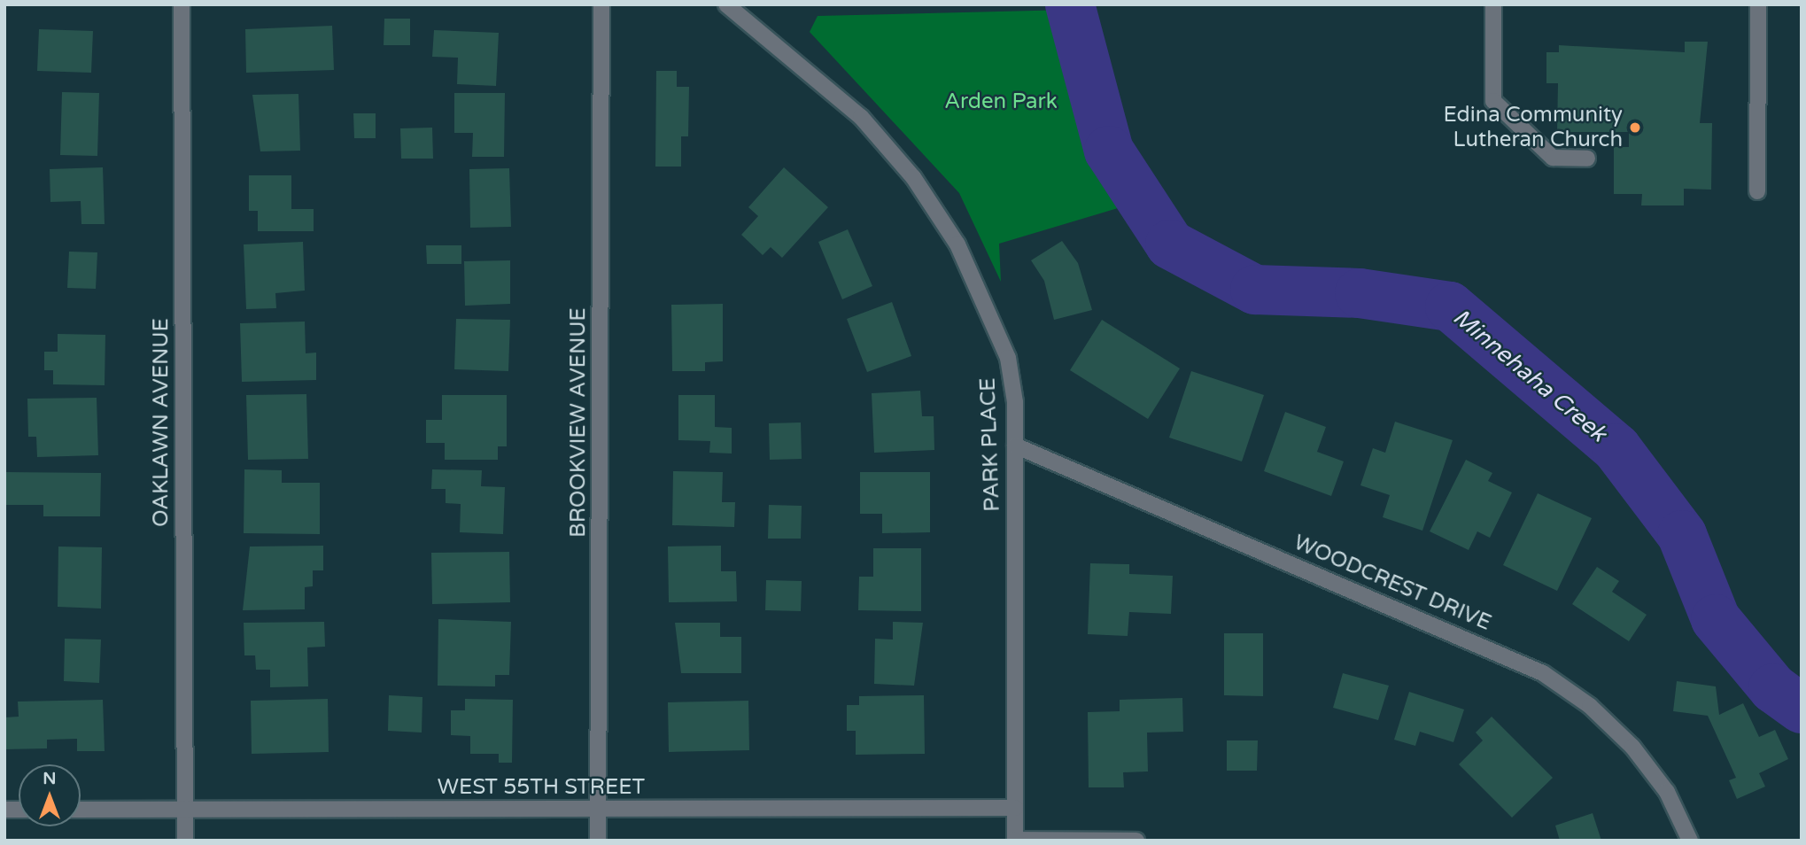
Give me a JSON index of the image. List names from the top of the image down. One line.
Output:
{"streets":{"street":["OAKLAWN AVENUE","BROOKVIEW AVENUE","PARK PLACE","WOODCREST DRIVE","WEST 55TH STREET"]},"crossings":[["OAKLAWN AVENUE","WEST 55TH STREET"],["BROOKVIEW AVENUE","WEST 55TH STREET"],["PARK PLACE","WOODCREST DRIVE"],["PARK PLACE","WEST 55TH STREET"]],"water":["Minnehaha Creek"],"parks":["Arden Park"],"places":["Edina Community Lutheran Church"],"north":"top"}
